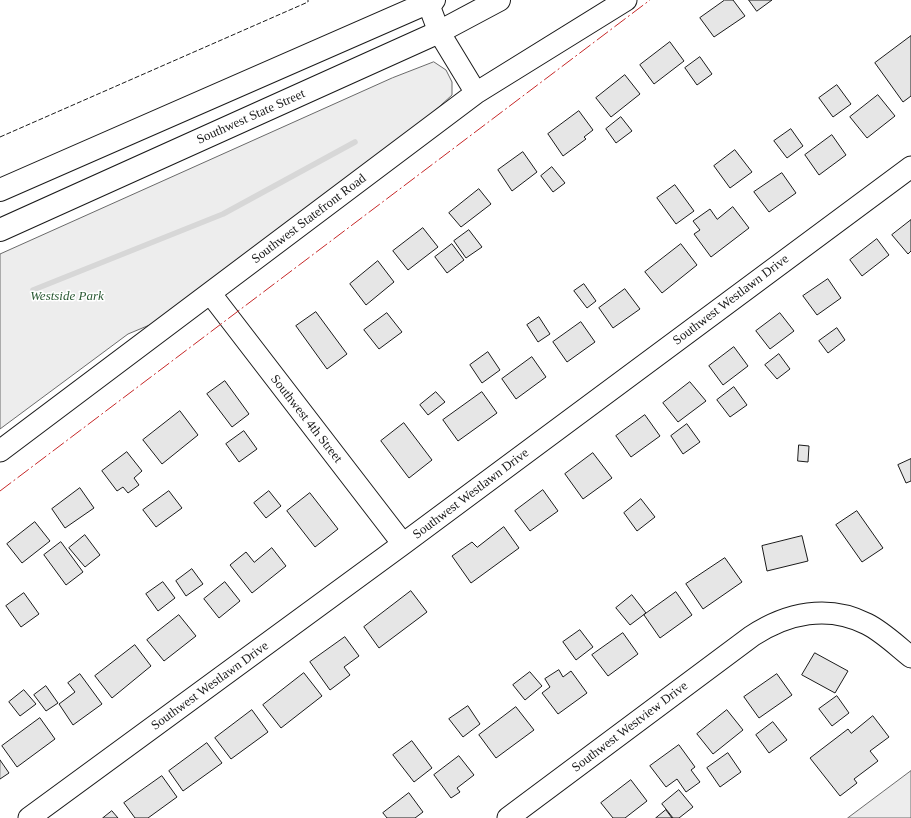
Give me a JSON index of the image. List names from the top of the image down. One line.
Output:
{"streets":{"main road":["Southwest State Street"],"street":["Southwest Statefront Road","Southwest Westlawn Drive","Southwest 4th Street","Southwest Westview Drive"]},"crossings":[["Southwest Statefront Road","Southwest 4th Street"],["Southwest Westlawn Drive","Southwest 4th Street"]],"parks":["Westside Park"]}
